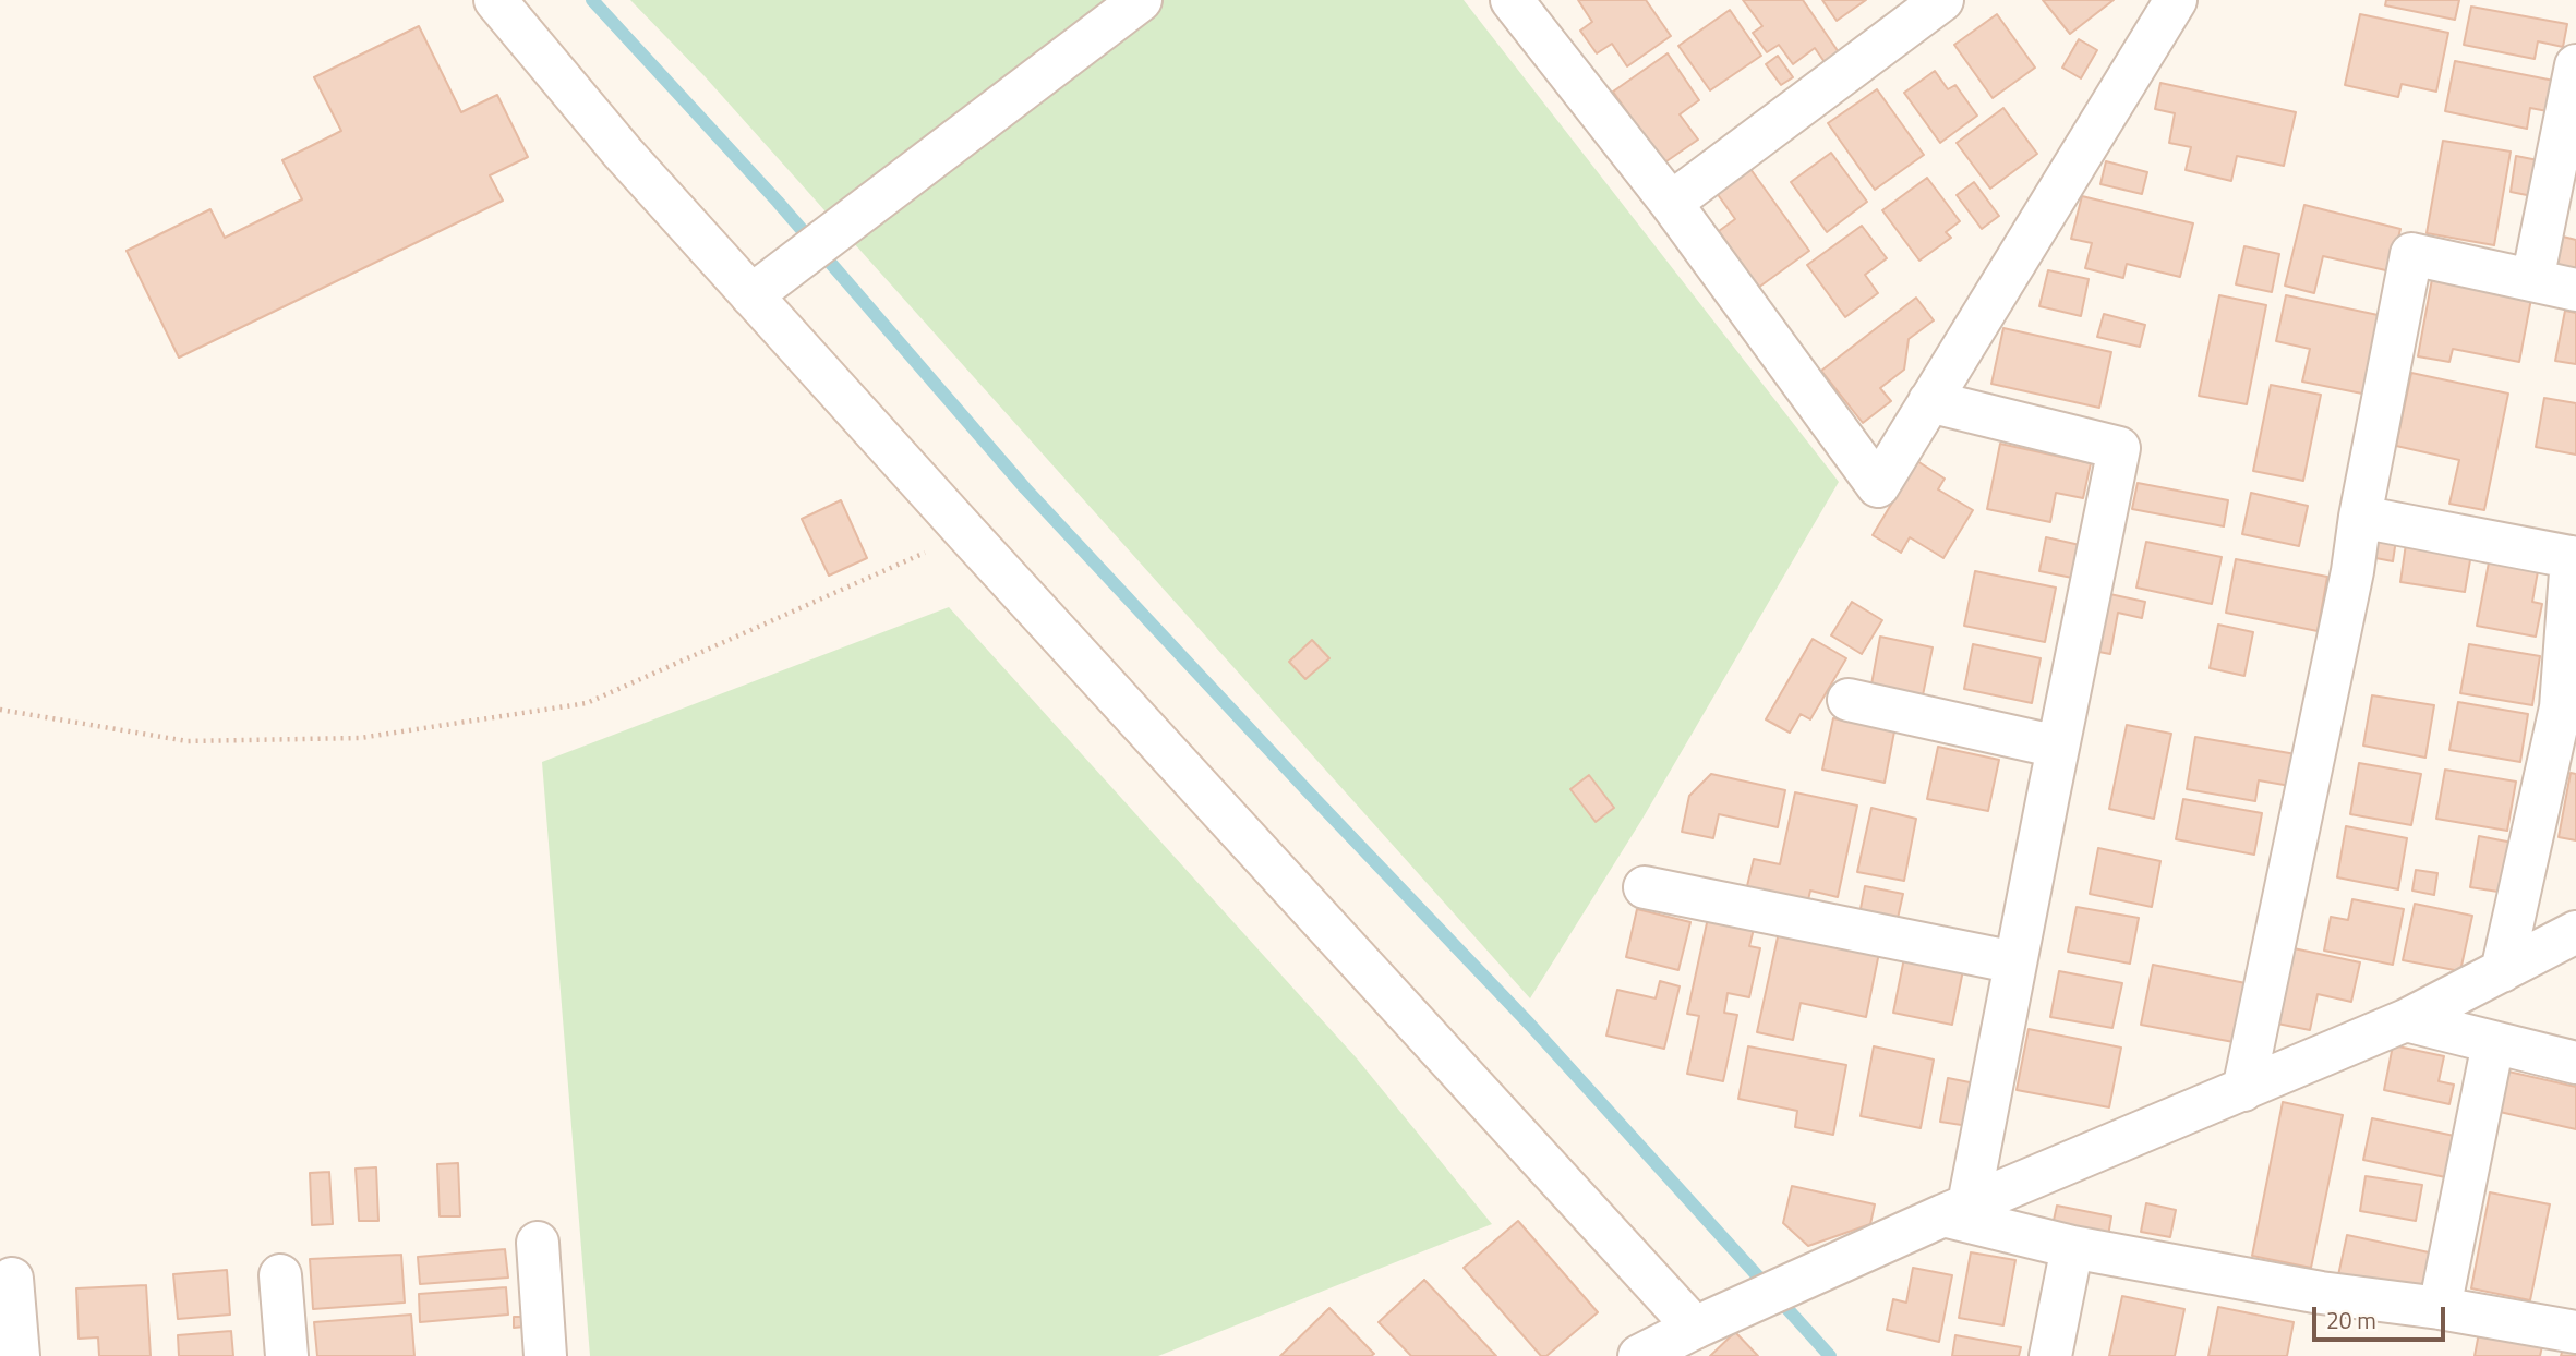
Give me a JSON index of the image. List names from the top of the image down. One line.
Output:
{"scale_bar":"20 m"}
